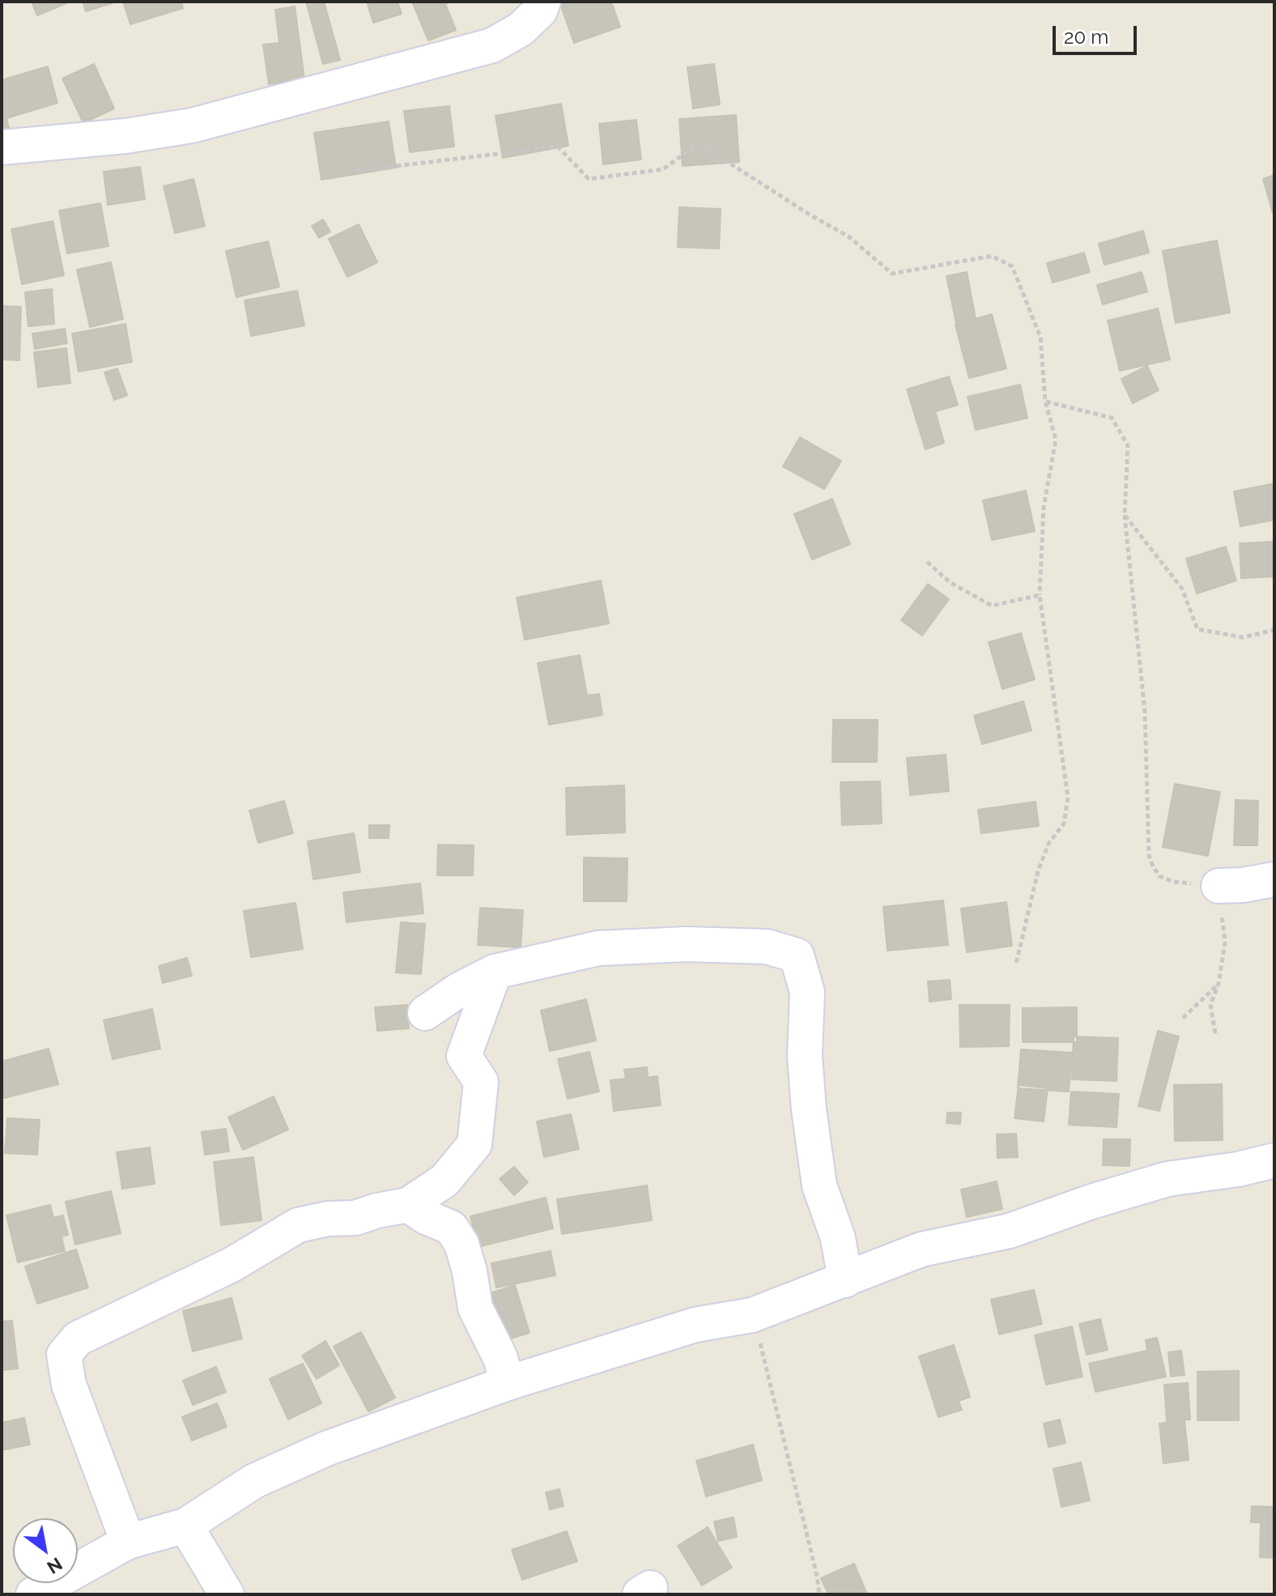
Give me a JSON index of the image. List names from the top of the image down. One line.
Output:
{"scale_bar":"20 m","north":"bottom right"}
